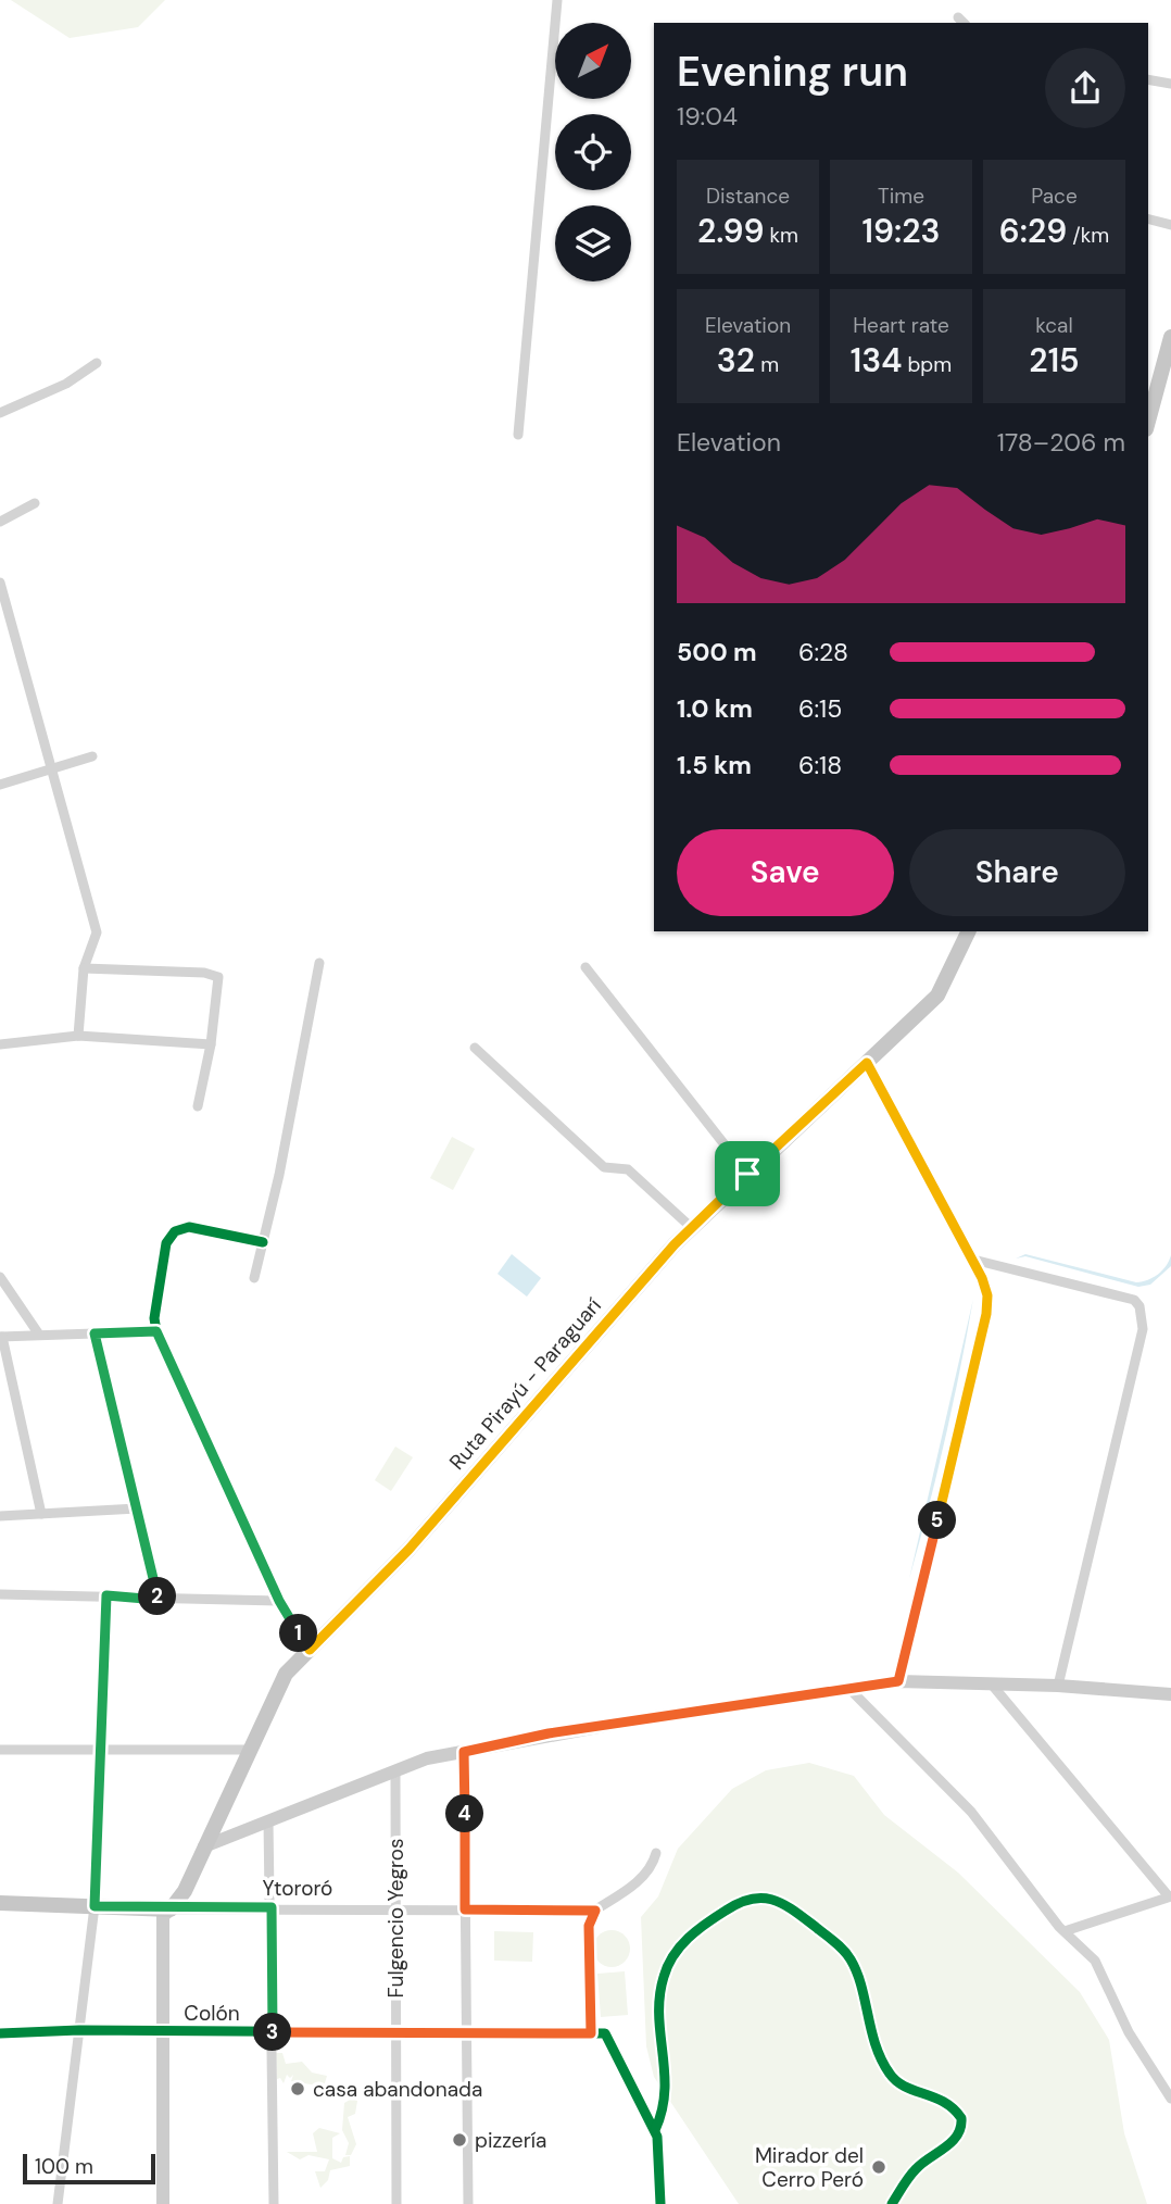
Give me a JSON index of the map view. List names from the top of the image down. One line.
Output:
{"streets":{"main road":["Ruta Pirayú - Paraguarí","Ytororó"],"street":["Fulgencio Yegros","Colón"]},"crossings":[["Ruta Pirayú - Paraguarí","Ytororó"],["Ytororó","Fulgencio Yegros"],["Fulgencio Yegros","Colón"]],"places":["casa abandonada","pizzería","Mirador del Cerro Peró"],"scale_bar":"100 m","north":"top right","page":{"heading":["Evening run","19:04"],"stats":[["Distance","2.99 km"],["Time","19:23"],["Pace","6:29 /km"],["Elevation","32 m"],["Heart rate","134 bpm"],["kcal","215"]],"chart":["Elevation","178–206 m"],"list":[{"name":"500 m","note":"6:28"},{"name":"1.0 km","note":"6:15"},{"name":"1.5 km","note":"6:18"}],"buttons":["Save","Share"],"pins":["5","2","1","4","3"],"scale":"100 m"}}
